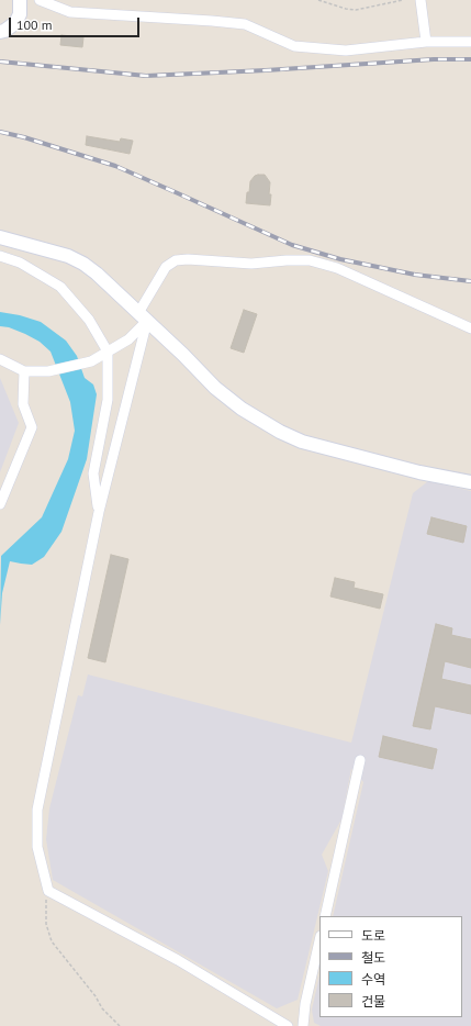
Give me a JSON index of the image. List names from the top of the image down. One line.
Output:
{"legend":["도로","철도","수역","건물"],"scale_bar":"100 m"}
